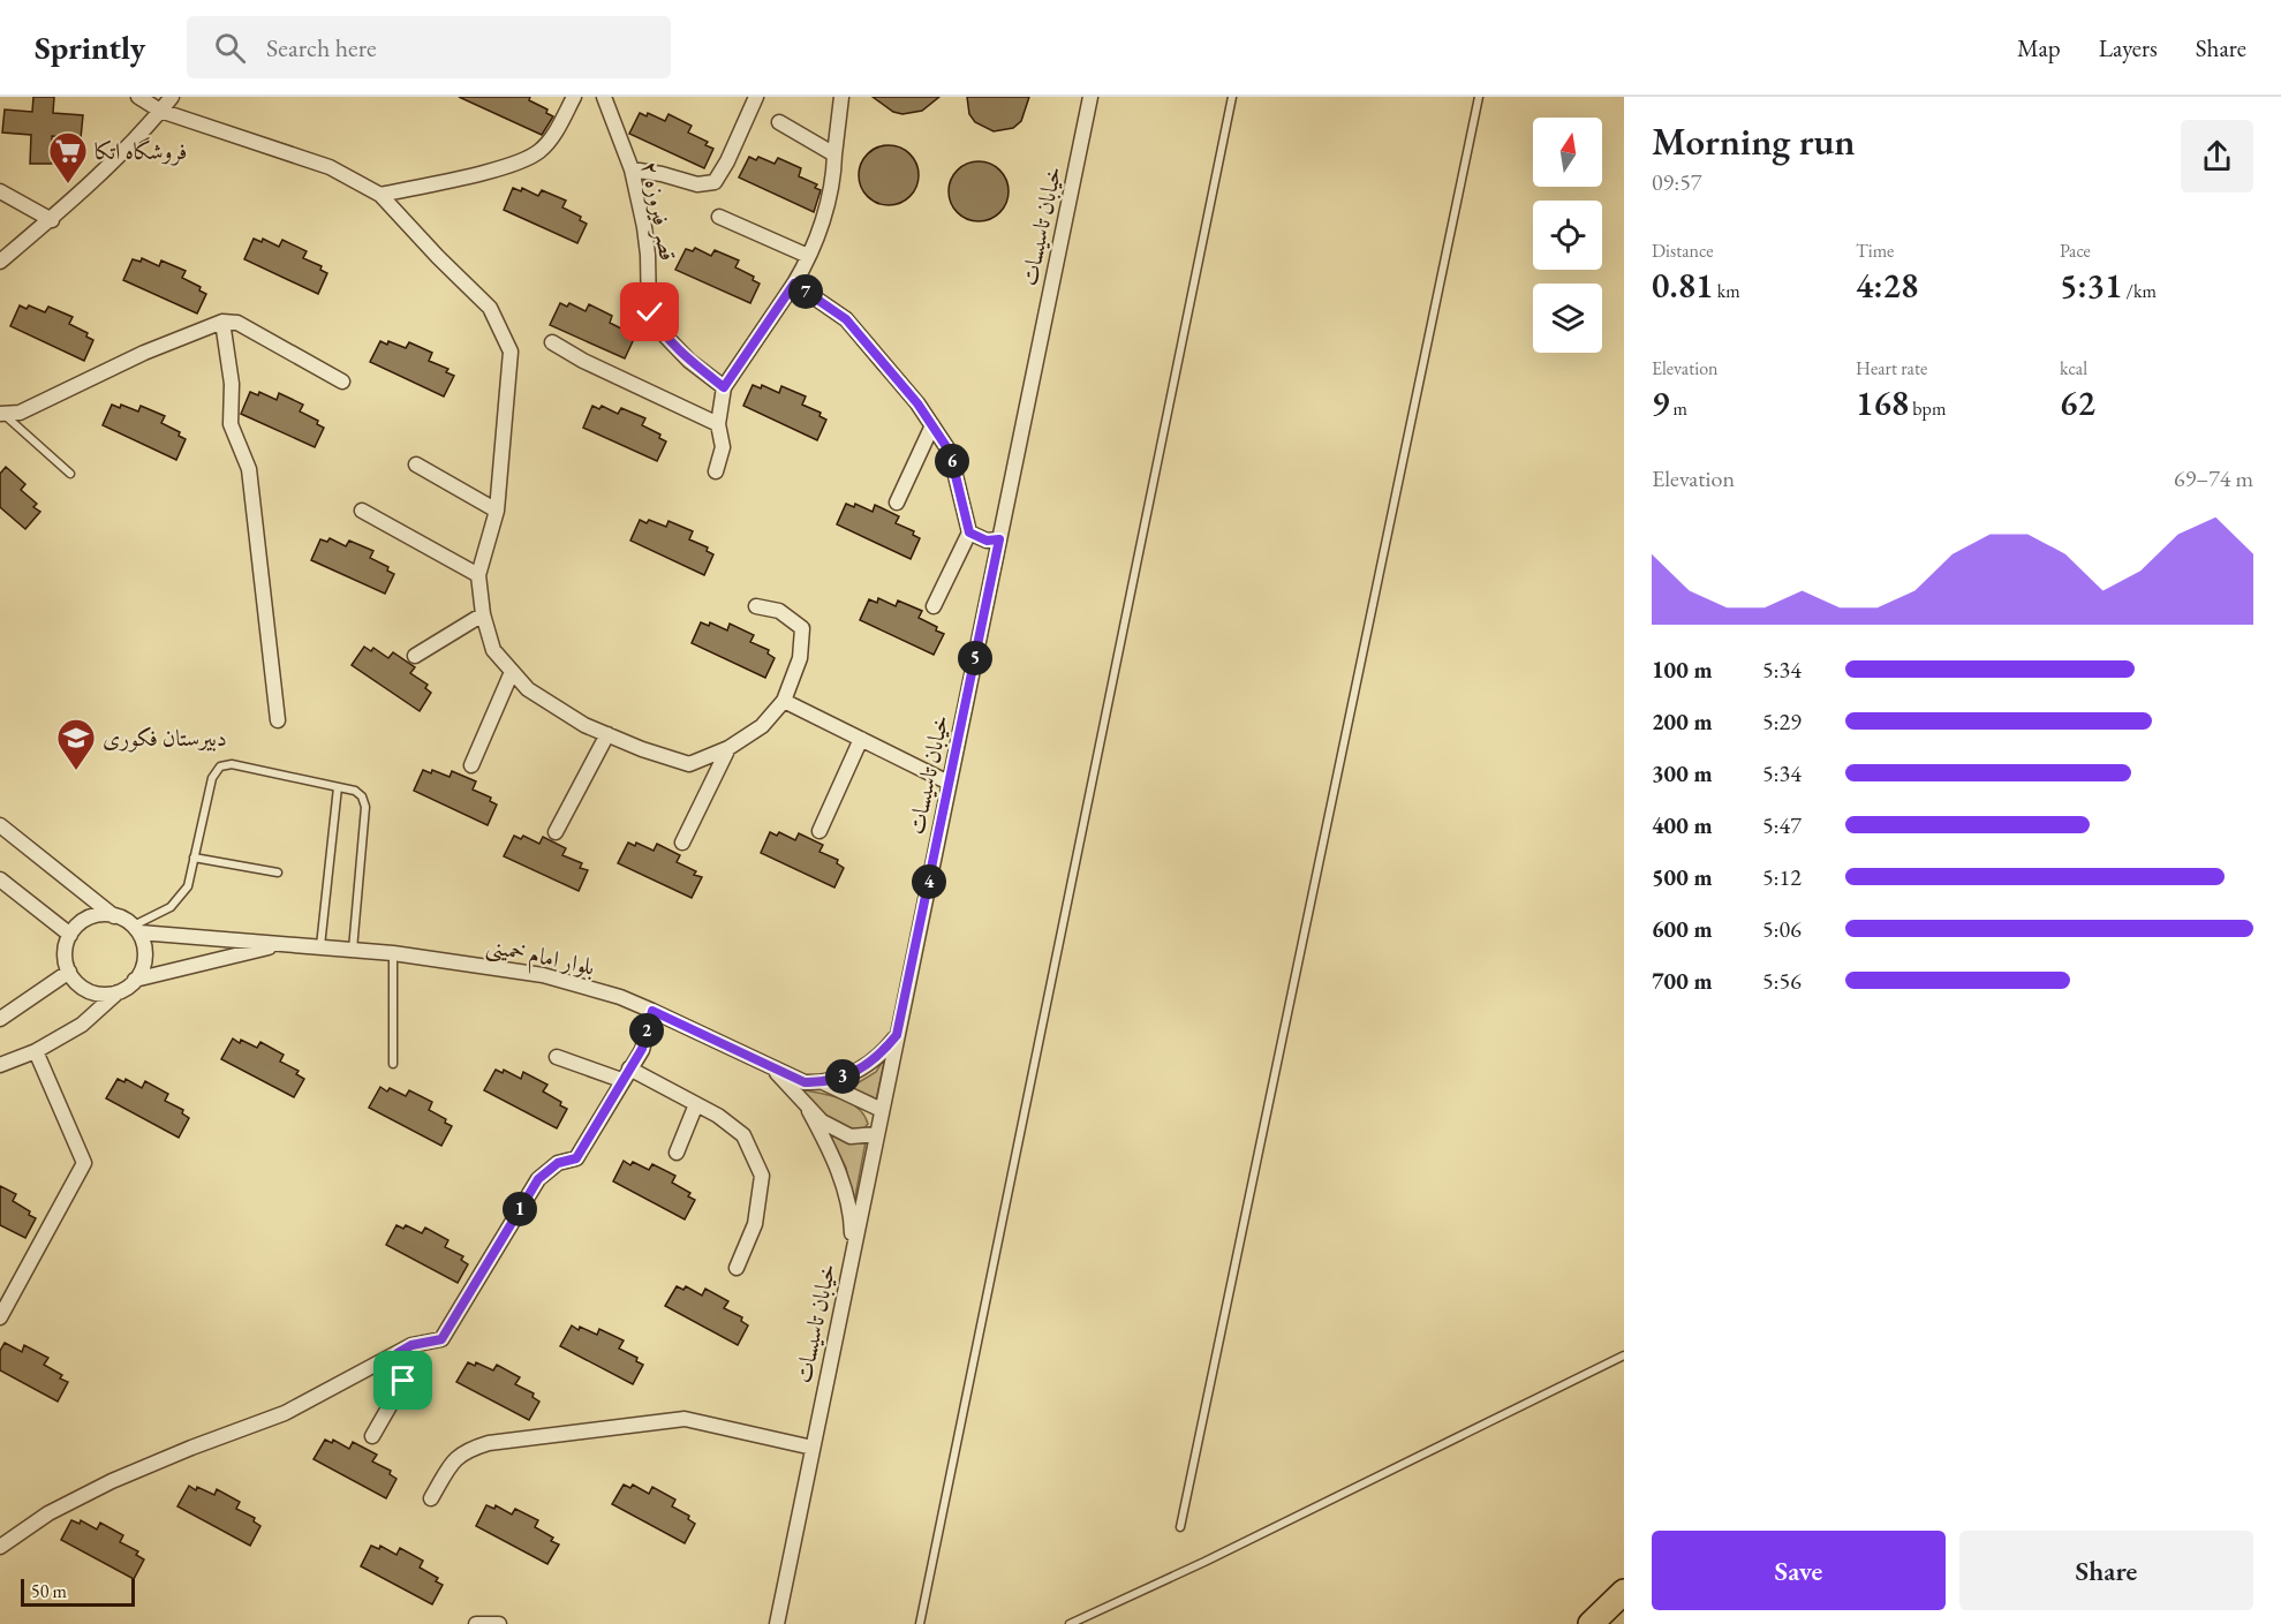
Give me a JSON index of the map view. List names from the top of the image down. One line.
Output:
{"streets":{"street":["قصر فیروزه ۲","خیابان تاسیسات","بلوار امام خمینی"]},"places":{"supermarket":["فروشگاه اتکا"],"school or university":["دبیرستان فکوری"]},"scale_bar":"50 m","north":"top","page":{"header":"Sprintly","search":"Search here","nav":["Map","Layers","Share"],"heading":["Morning run","09:57"],"stats":[["Distance","0.81 km"],["Time","4:28"],["Pace","5:31 /km"],["Elevation","9 m"],["Heart rate","168 bpm"],["kcal","62"]],"pins":["7","6","5","4","2","3","1"],"chart":["Elevation","69–74 m"],"list":[{"name":"100 m","note":"5:34"},{"name":"200 m","note":"5:29"},{"name":"300 m","note":"5:34"},{"name":"400 m","note":"5:47"},{"name":"500 m","note":"5:12"},{"name":"600 m","note":"5:06"},{"name":"700 m","note":"5:56"}],"buttons":["Save","Share"],"scale":"50 m"}}
